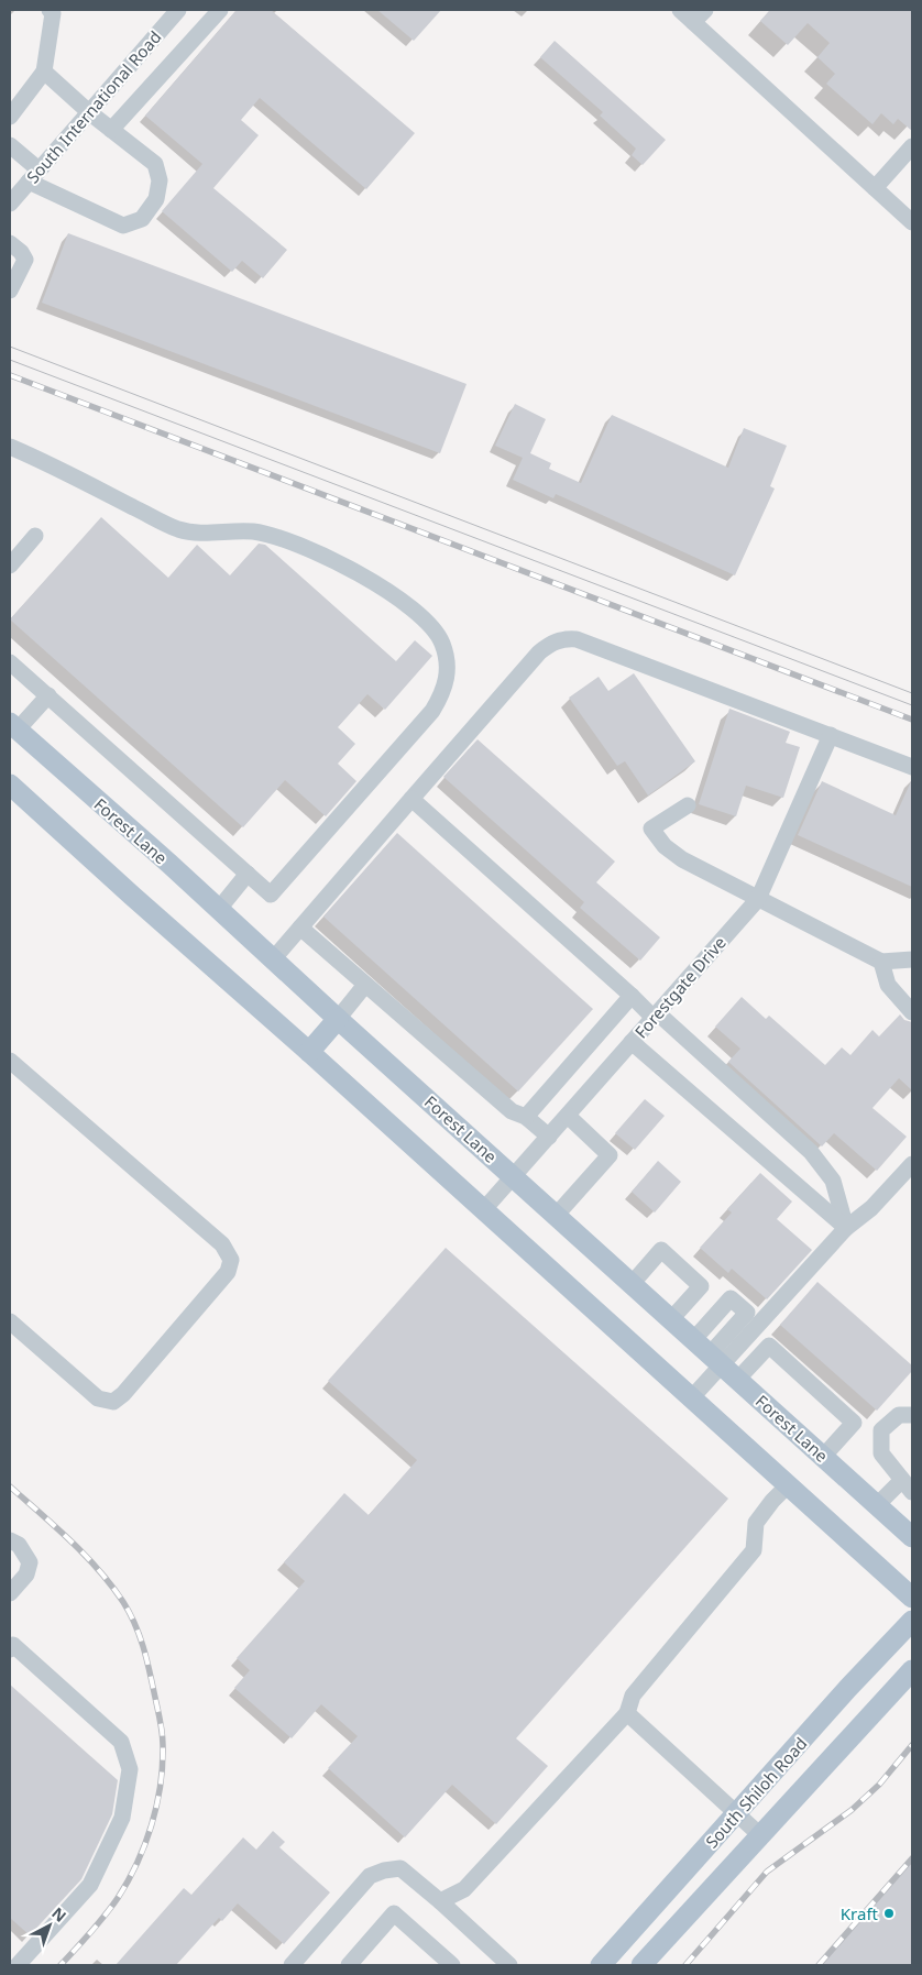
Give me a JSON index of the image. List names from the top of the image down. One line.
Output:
{"streets":{"main road":["Forest Lane","South Shiloh Road"],"street":["South International Road","Forestgate Drive"]},"crossings":[["Forest Lane","Forestgate Drive"]],"places":["Kraft"],"north":"top right"}
